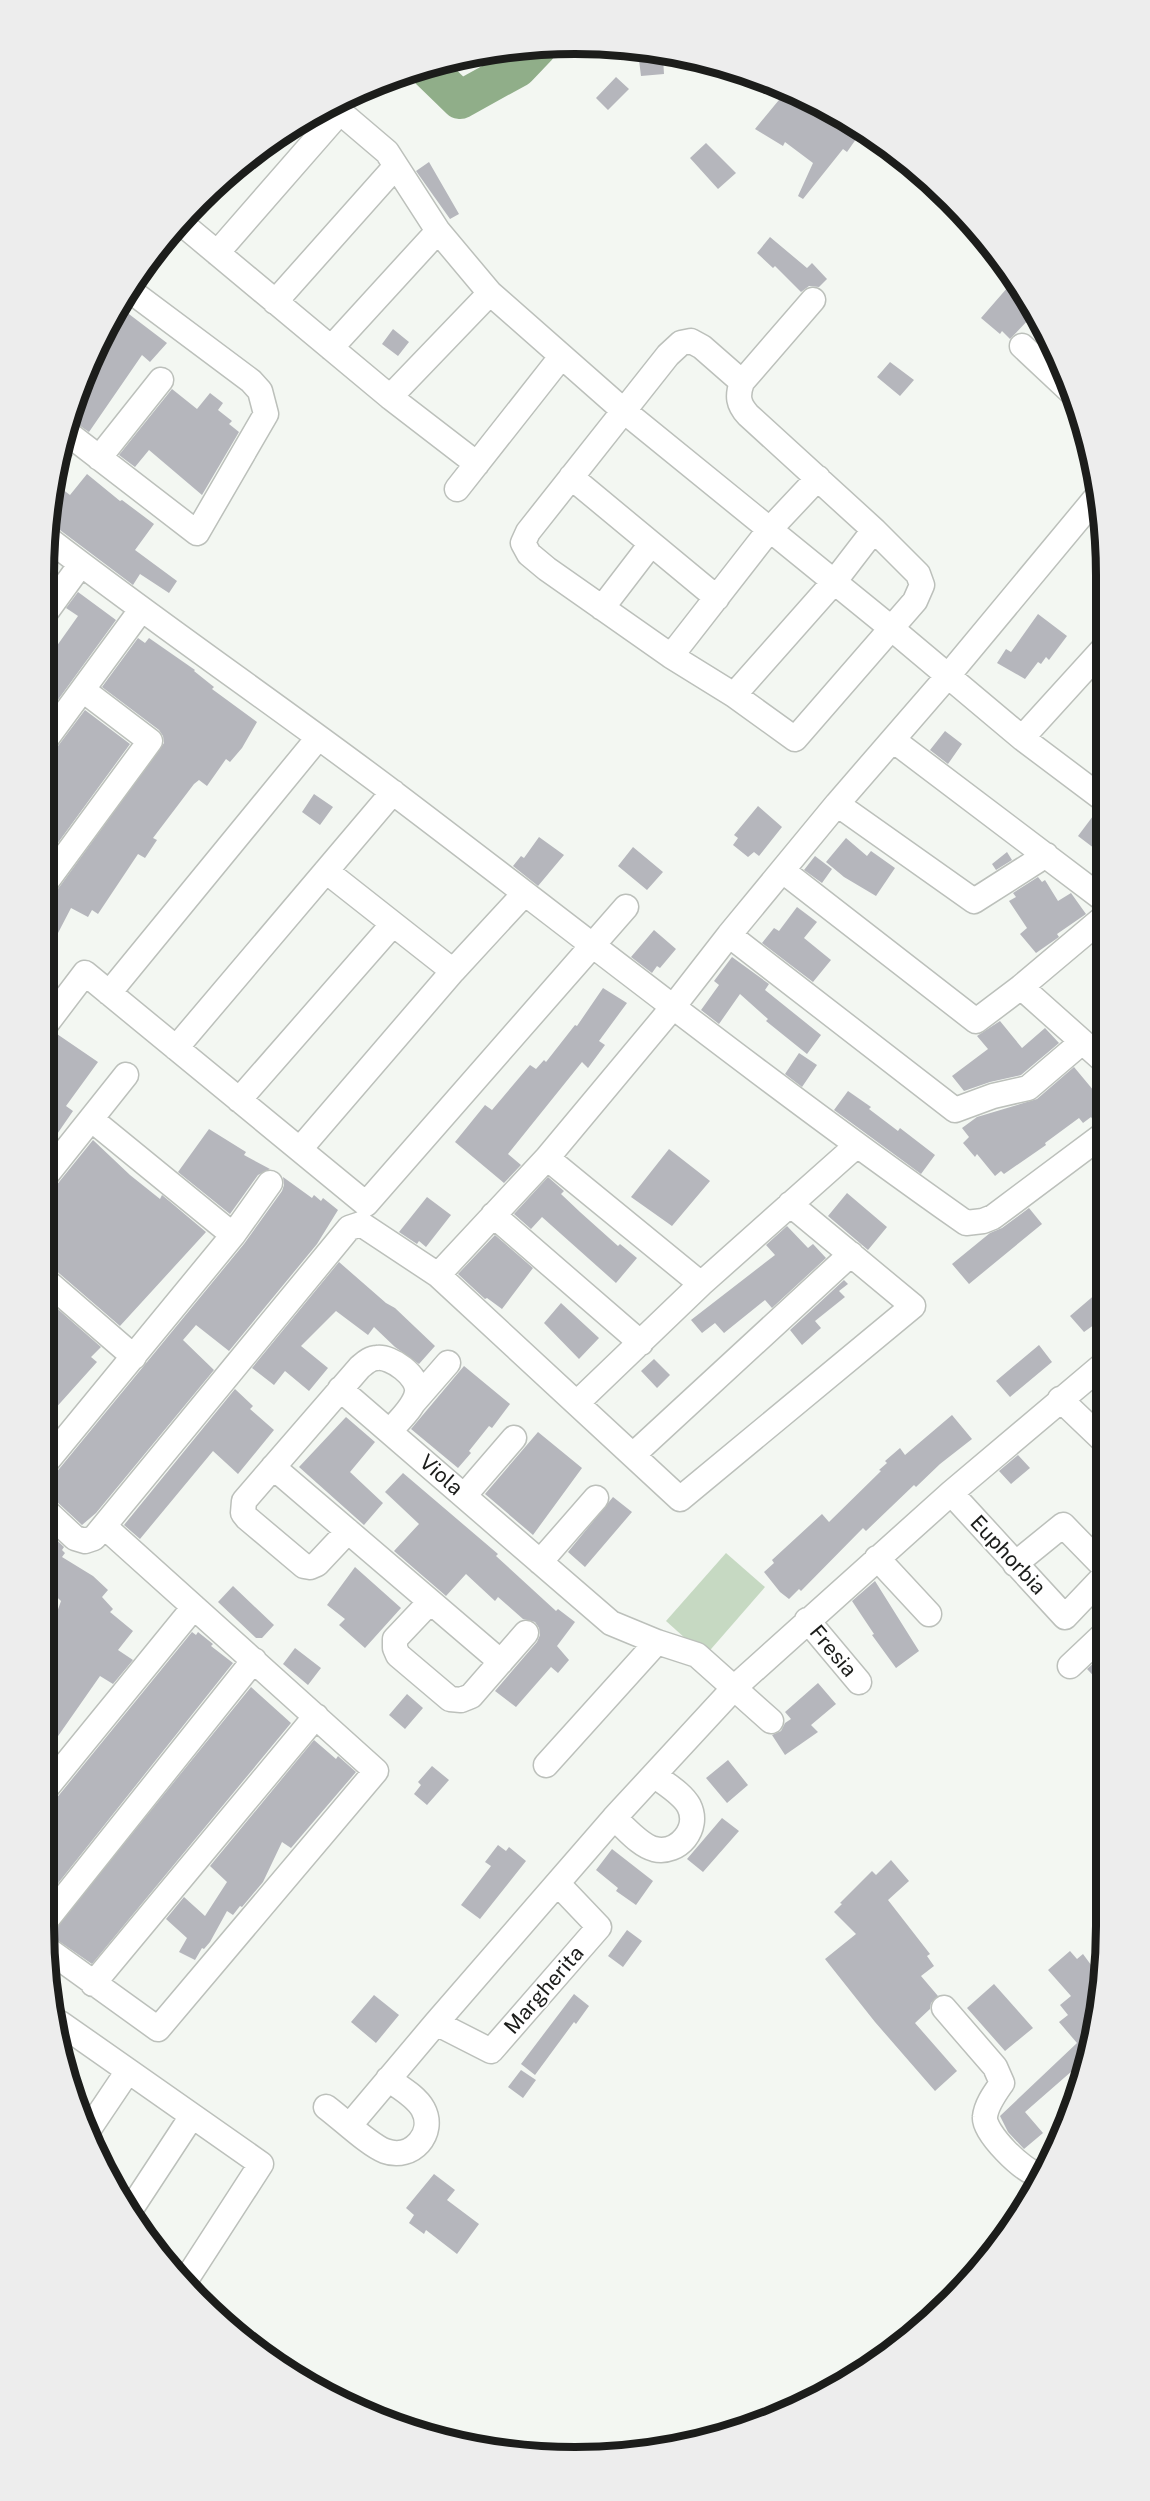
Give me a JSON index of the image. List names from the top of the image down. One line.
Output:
{"streets":{"street":["Viola","Euphorbia","Fresia","Margherita"]}}
